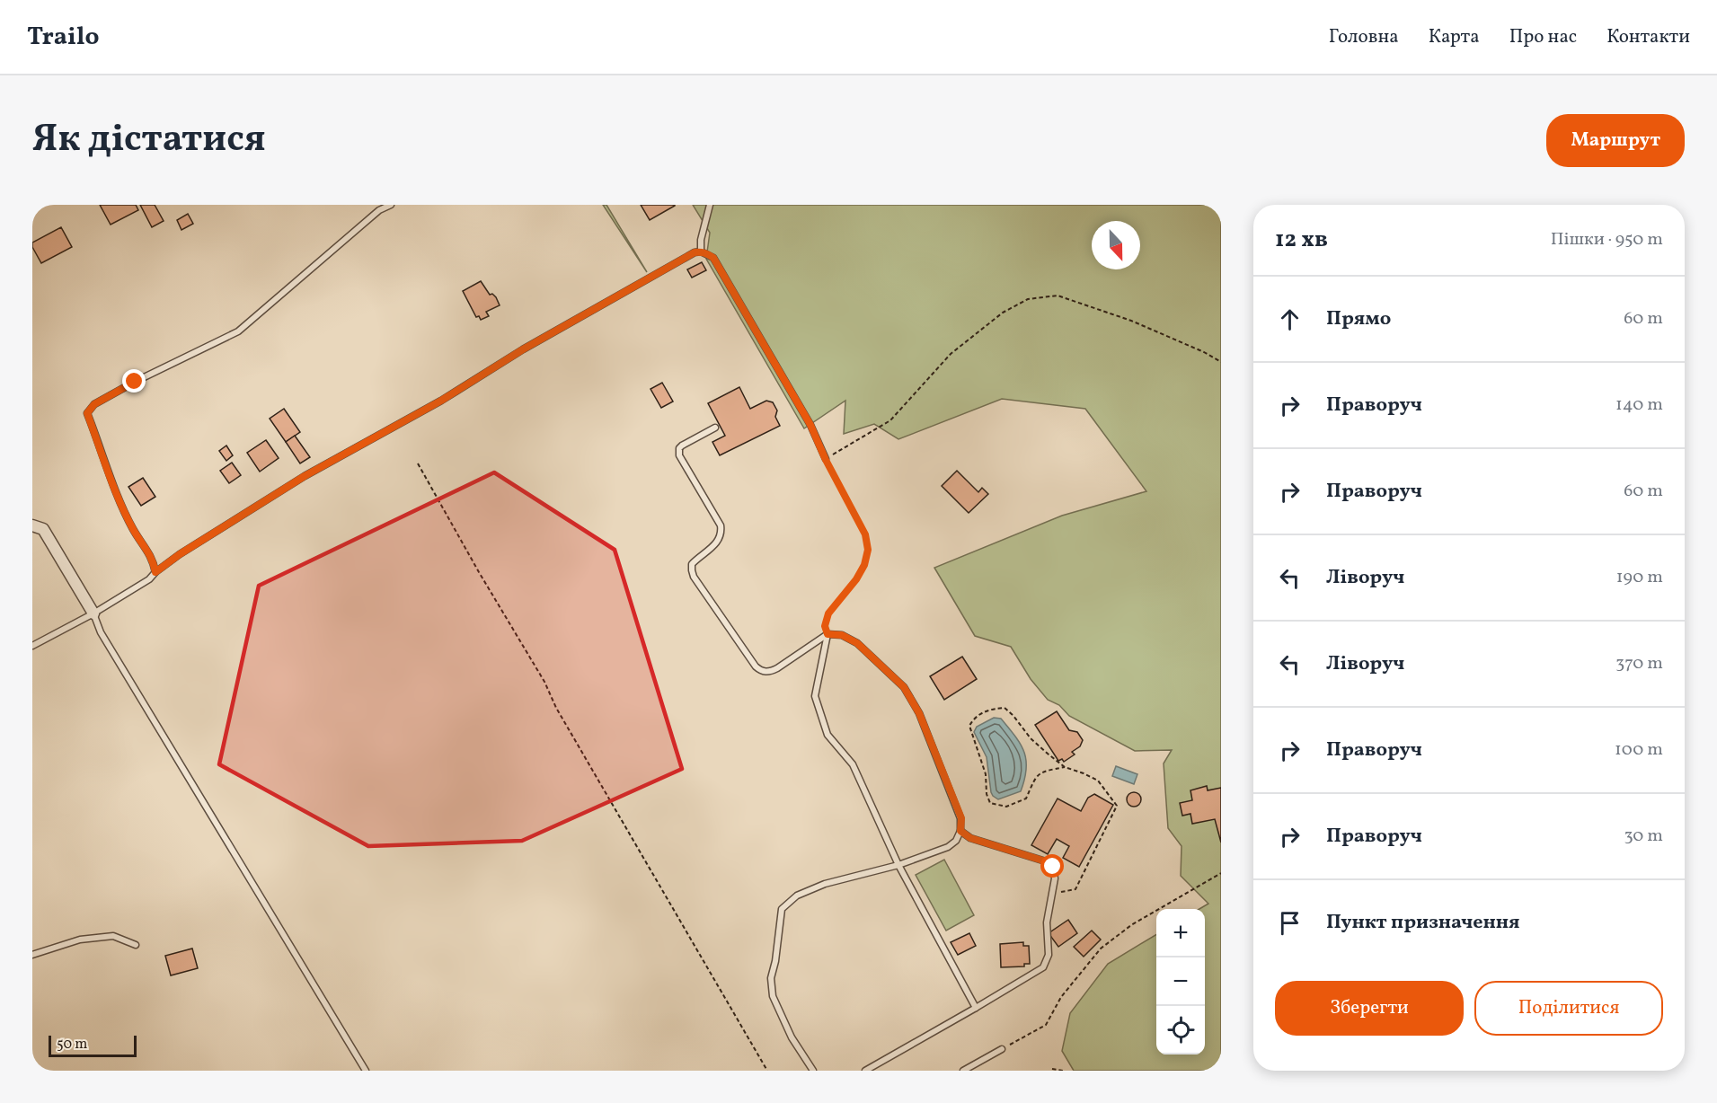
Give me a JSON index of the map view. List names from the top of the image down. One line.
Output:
{"scale_bar":"50 m","north":"bottom","page":{"header":"Trailo","nav":["Головна","Карта","Про нас","Контакти"],"title":"Як дістатися","buttons":["Маршрут",["Зберегти","Поділитися"]],"heading":["12 хв","Пішки · 950 m"],"list":[["Прямо","60 m"],["Праворуч","140 m"],["Праворуч","60 m"],["Ліворуч","190 m"],["Ліворуч","370 m"],["Праворуч","100 m"],["Праворуч","30 m"],"Пункт призначення"],"map_buttons":["+","−"],"scale":"50 m"}}
